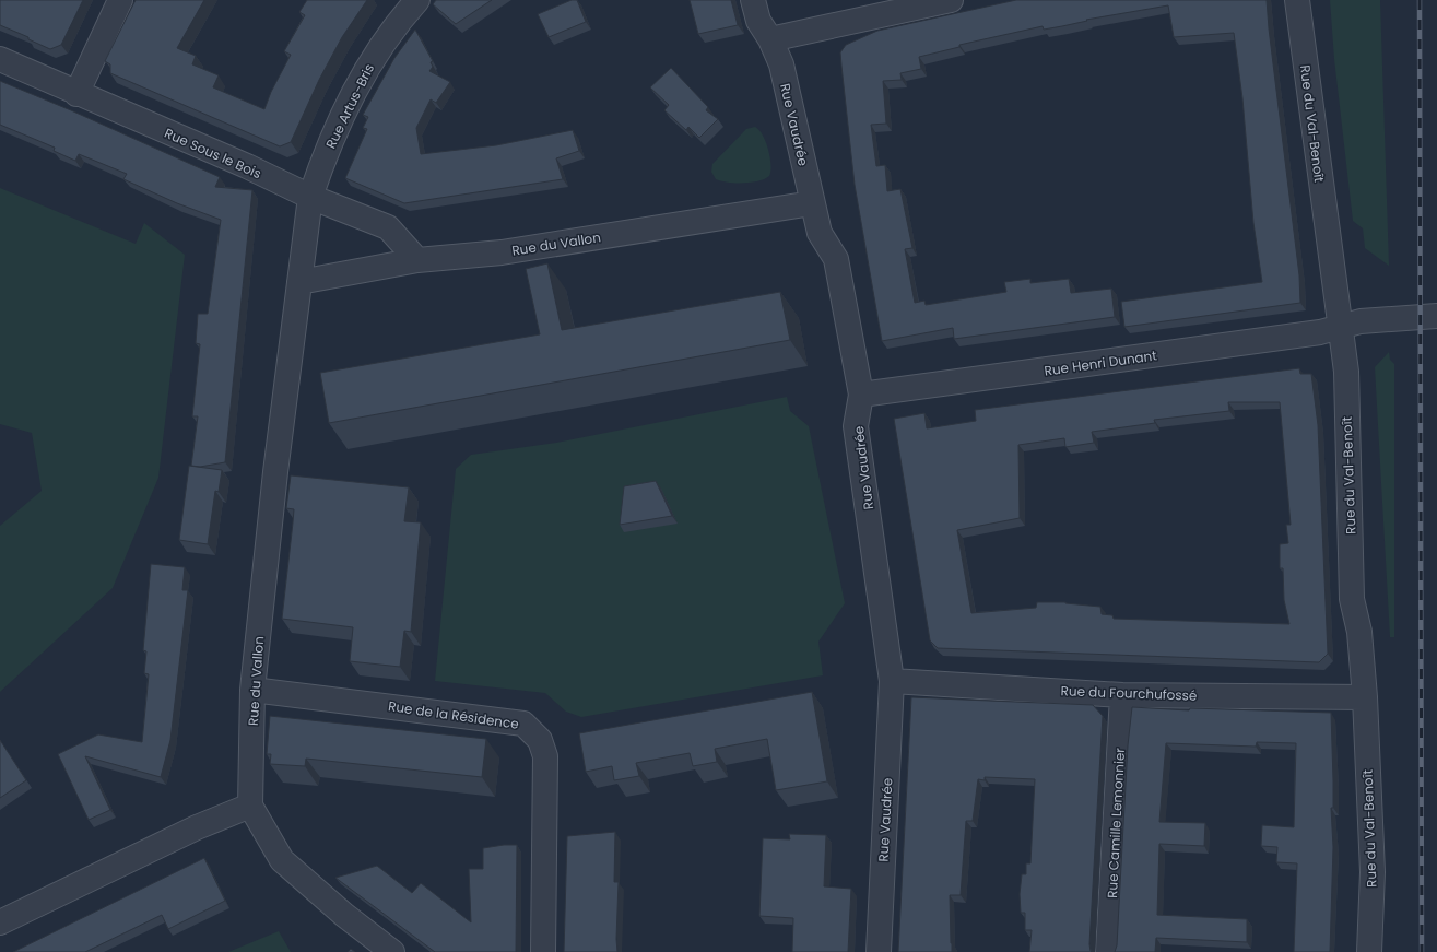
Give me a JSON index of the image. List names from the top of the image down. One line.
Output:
{"streets":{"street":["Rue Artus-Bris","Rue du Val-Benoît","Rue Vaudrée","Rue Sous le Bois","Rue du Vallon","Rue Henri Dunant","Rue du Fourchufossé","Rue de la Résidence","Rue Camille Lemonnier"]},"crossings":[["Rue Artus-Bris","Rue Sous le Bois"],["Rue Artus-Bris","Rue du Vallon"],["Rue du Val-Benoît","Rue Henri Dunant"],["Rue du Val-Benoît","Rue du Fourchufossé"],["Rue Vaudrée","Rue du Vallon"],["Rue Vaudrée","Rue Henri Dunant"],["Rue Vaudrée","Rue du Fourchufossé"],["Rue Sous le Bois","Rue du Vallon"],["Rue du Vallon","Rue de la Résidence"],["Rue du Fourchufossé","Rue Camille Lemonnier"]]}
